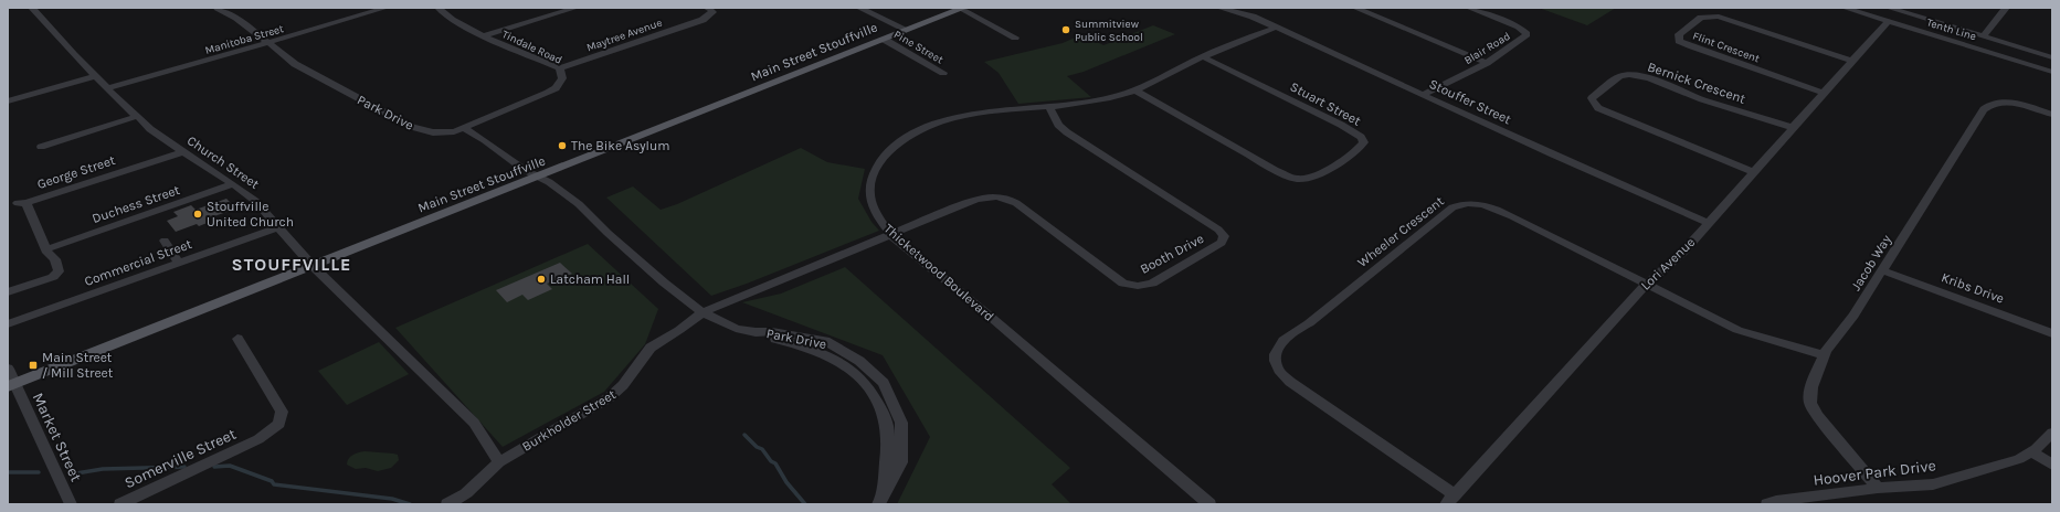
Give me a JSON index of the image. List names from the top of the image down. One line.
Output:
{"streets":{"main road":["Main Street Stouffville"],"street":["Tenth Line","Maytree Avenue","Manitoba Street","Tindale Road","Pine Street","Flint Crescent","Blair Road","Bernick Crescent","Stouffer Street","Stuart Street","Park Drive","Church Street","George Street","Duchess Street","Wheeler Crescent","Booth Drive","Commercial Street","Jacob Way","Lori Avenue","Thicketwood Boulevard","Kribs Drive","Burkholder Street","Market Street","Somerville Street","Hoover Park Drive"]},"crossings":[["Tenth Line","Lori Avenue"],["Maytree Avenue","Tindale Road"],["Manitoba Street","Park Drive"],["Manitoba Street","Church Street"],["Tindale Road","Park Drive"],["Pine Street","Main Street Stouffville"],["Flint Crescent","Lori Avenue"],["Blair Road","Stouffer Street"],["Main Street Stouffville","Park Drive"],["Main Street Stouffville","Church Street"],["Main Street Stouffville","Market Street"],["Bernick Crescent","Lori Avenue"],["Stouffer Street","Lori Avenue"],["Stouffer Street","Thicketwood Boulevard"],["Stuart Street","Thicketwood Boulevard"],["Park Drive","Burkholder Street"],["Church Street","George Street"],["Church Street","Duchess Street"],["Church Street","Commercial Street"],["Church Street","Burkholder Street"],["George Street","Duchess Street"],["Wheeler Crescent","Jacob Way"],["Wheeler Crescent","Lori Avenue"],["Booth Drive","Thicketwood Boulevard"],["Jacob Way","Kribs Drive"],["Jacob Way","Hoover Park Drive"]],"districts":["STOUFFVILLE"],"places":{"other":["Summitview Public School","The Bike Asylum","Stouffville United Church","Latcham Hall"],"transit":["Main Street / Mill Street"]}}
